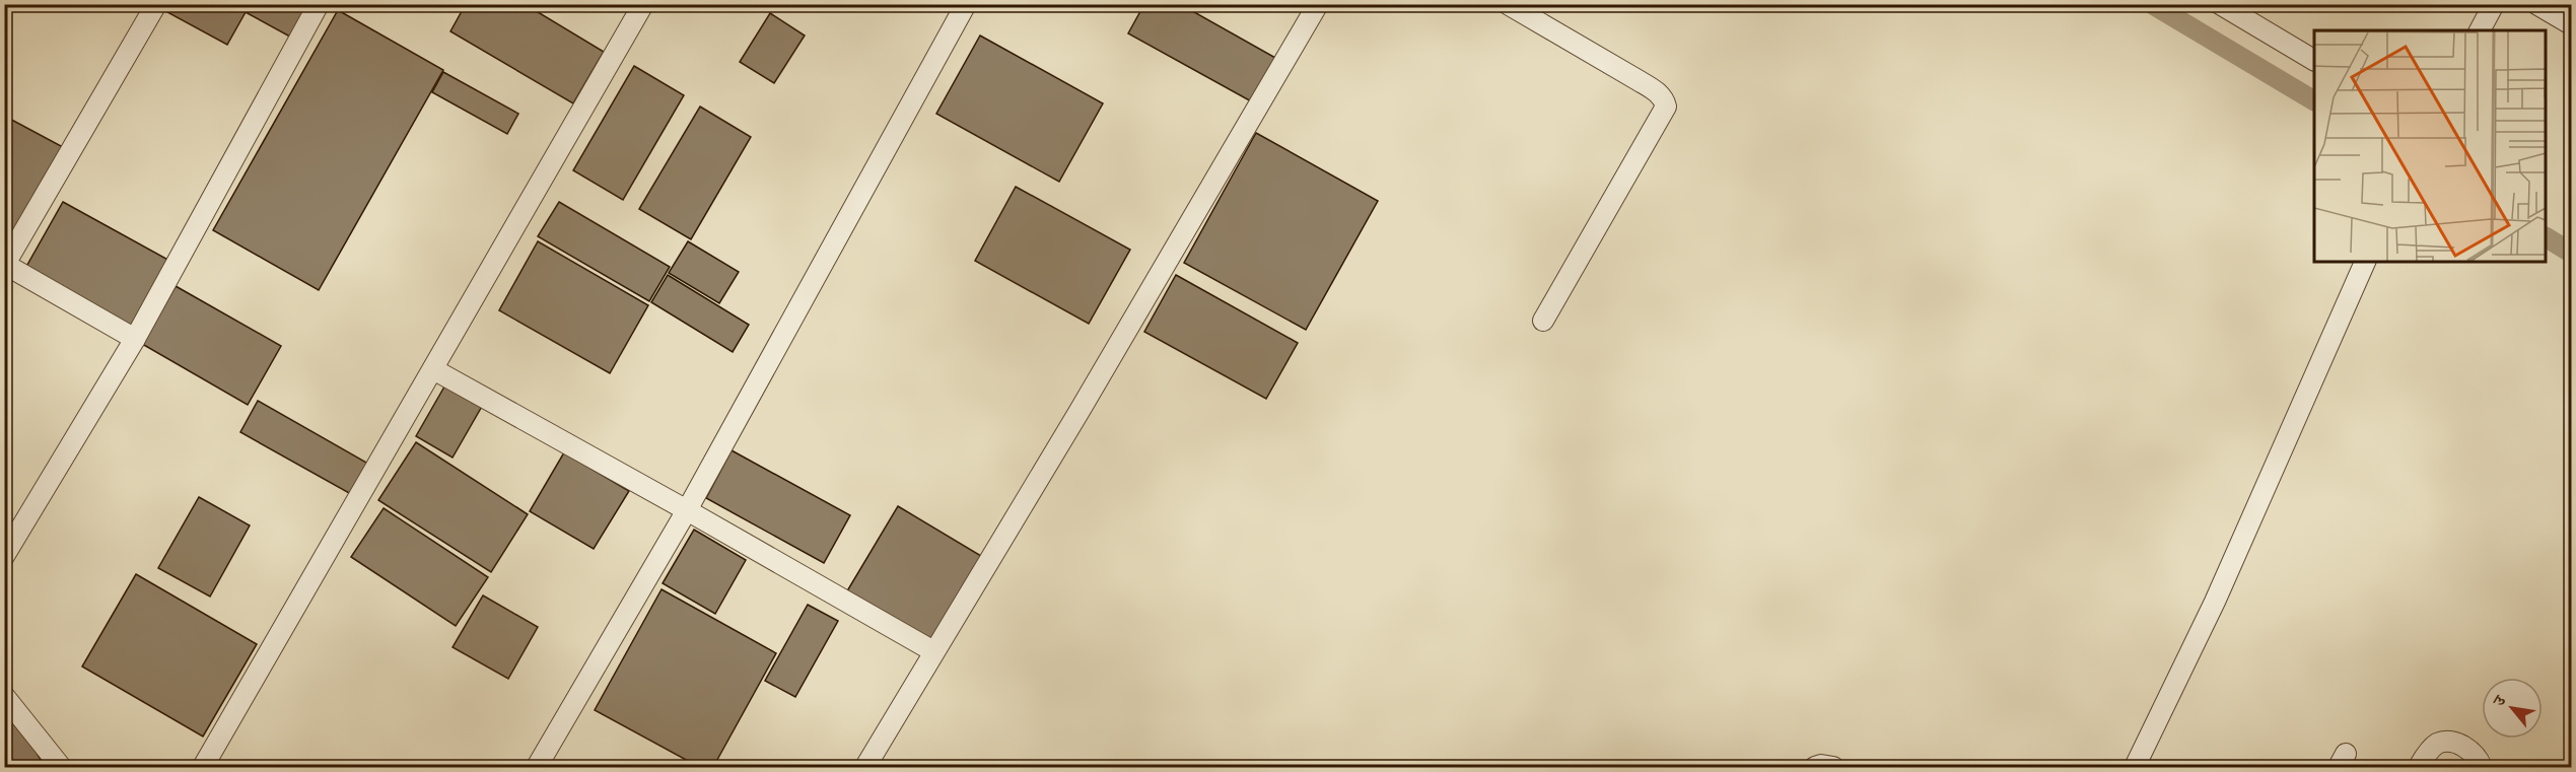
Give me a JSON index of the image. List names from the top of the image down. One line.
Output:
{"north":"top left"}
